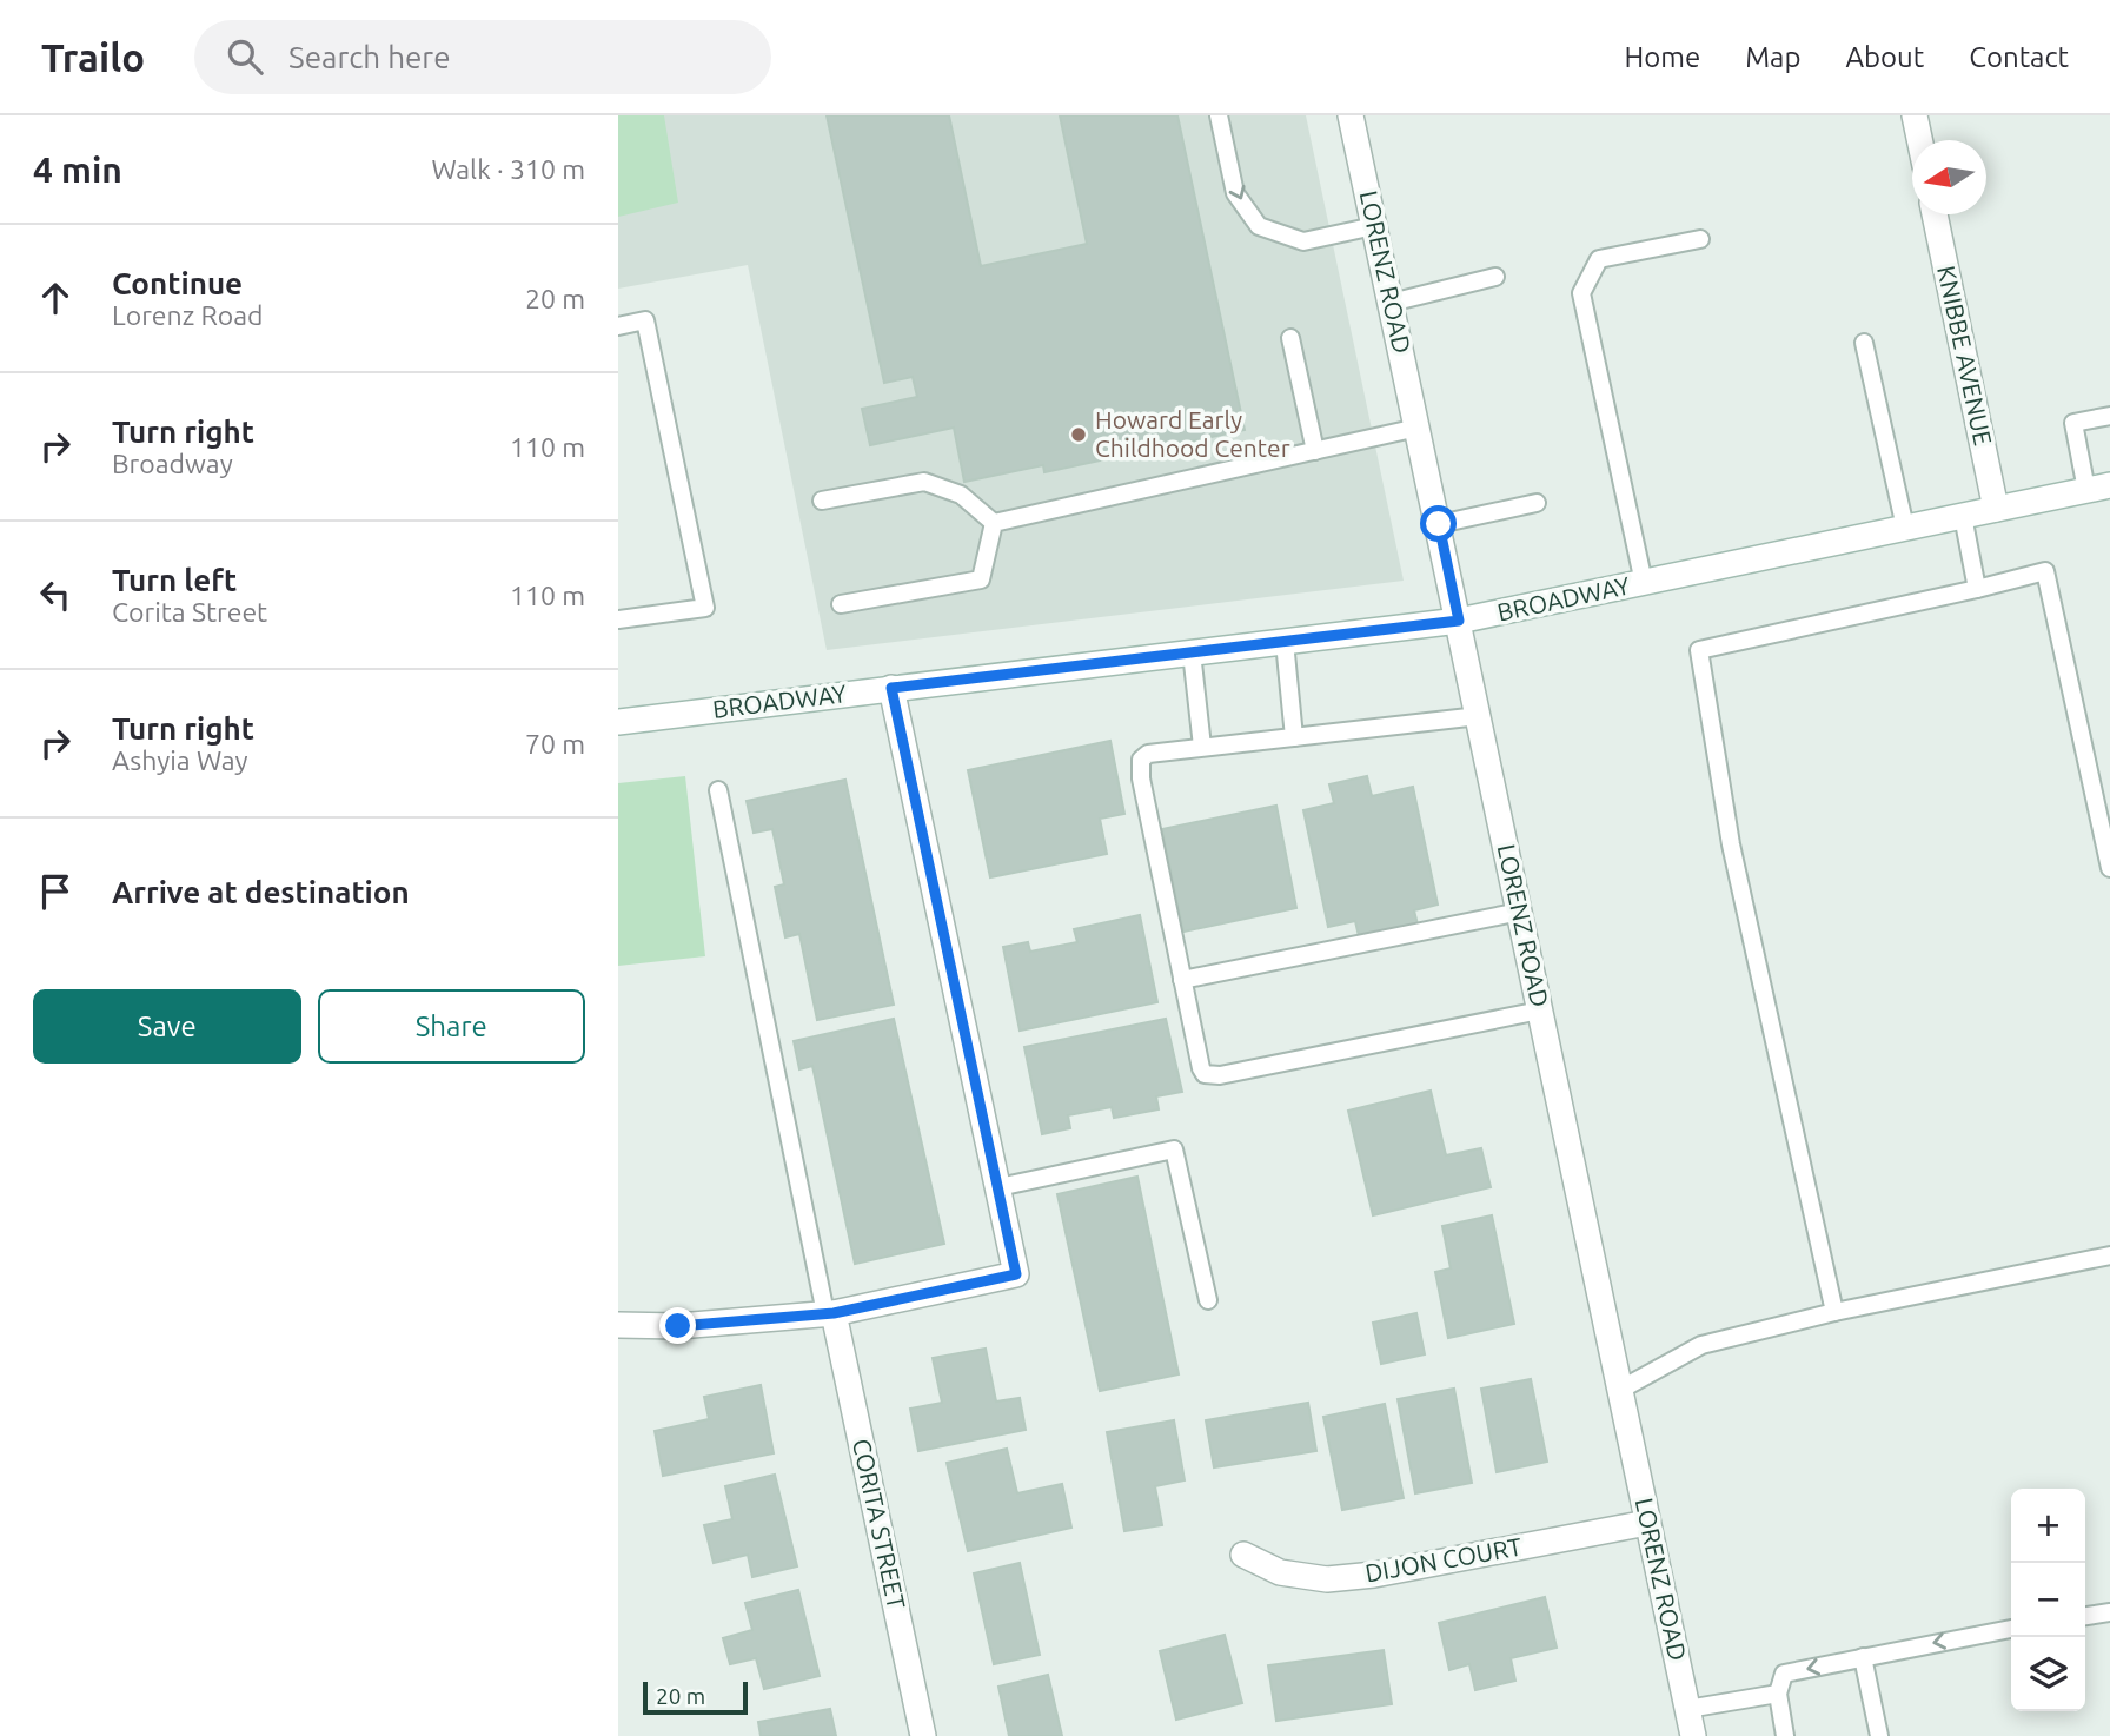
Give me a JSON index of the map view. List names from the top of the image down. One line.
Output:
{"streets":{"street":["LORENZ ROAD","KNIBBE AVENUE","BROADWAY","CORITA STREET","DIJON COURT"]},"crossings":[["LORENZ ROAD","BROADWAY"],["LORENZ ROAD","DIJON COURT"],["KNIBBE AVENUE","BROADWAY"]],"places":["Howard Early Childhood Center"],"scale_bar":"20 m","north":"left","page":{"header":"Trailo","search":"Search here","nav":["Home","Map","About","Contact"],"heading":["4 min","Walk · 310 m"],"list":[["Continue","Lorenz Road","20 m"],["Turn right","Broadway","110 m"],["Turn left","Corita Street","110 m"],["Turn right","Ashyia Way","70 m"],"Arrive at destination"],"buttons":["Save","Share"],"map_buttons":["+","−"],"scale":"20 m"}}
